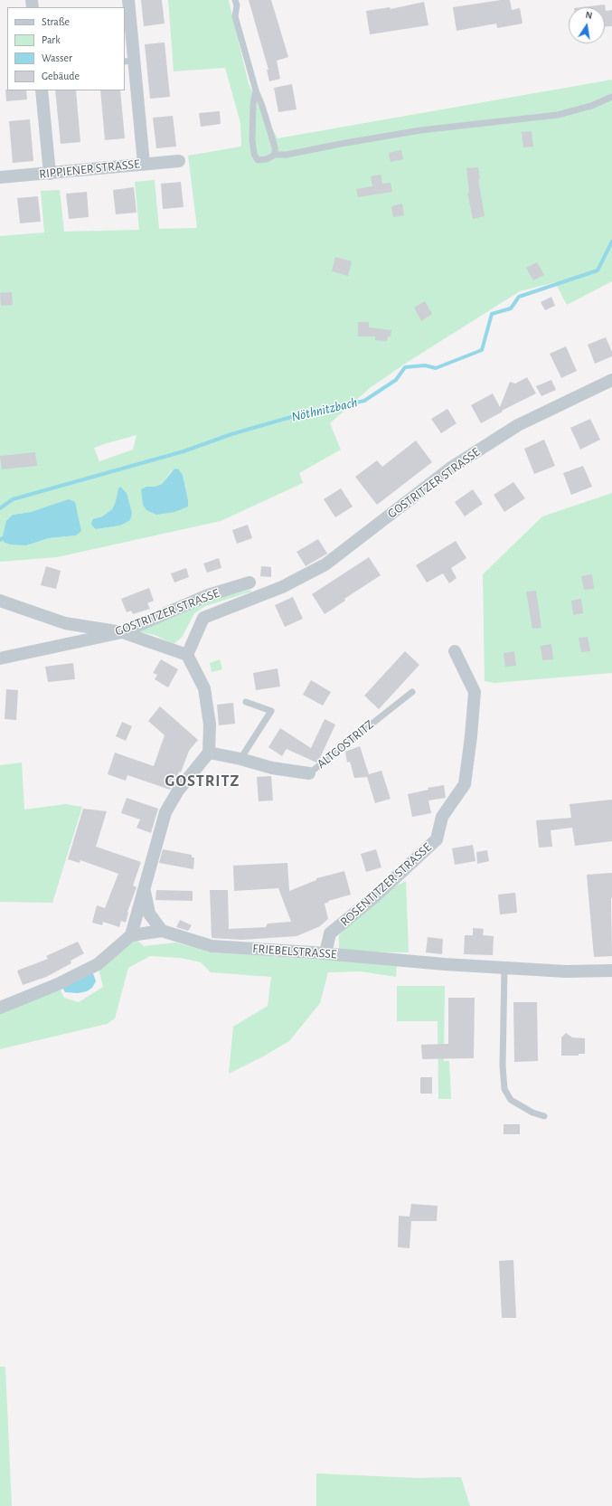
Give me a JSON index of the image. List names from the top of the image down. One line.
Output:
{"streets":{"street":["RIPPIENER STRASSE","GOSTRITZER STRASSE","ALTGOSTRITZ","ROSENTITZER STRASSE","FRIEBELSTRASSE"]},"crossings":[["ROSENTITZER STRASSE","FRIEBELSTRASSE"]],"districts":["GOSTRITZ"],"water":["Nöthnitzbach"],"legend":["Straße","Park","Wasser","Gebäude"],"north":"top"}
